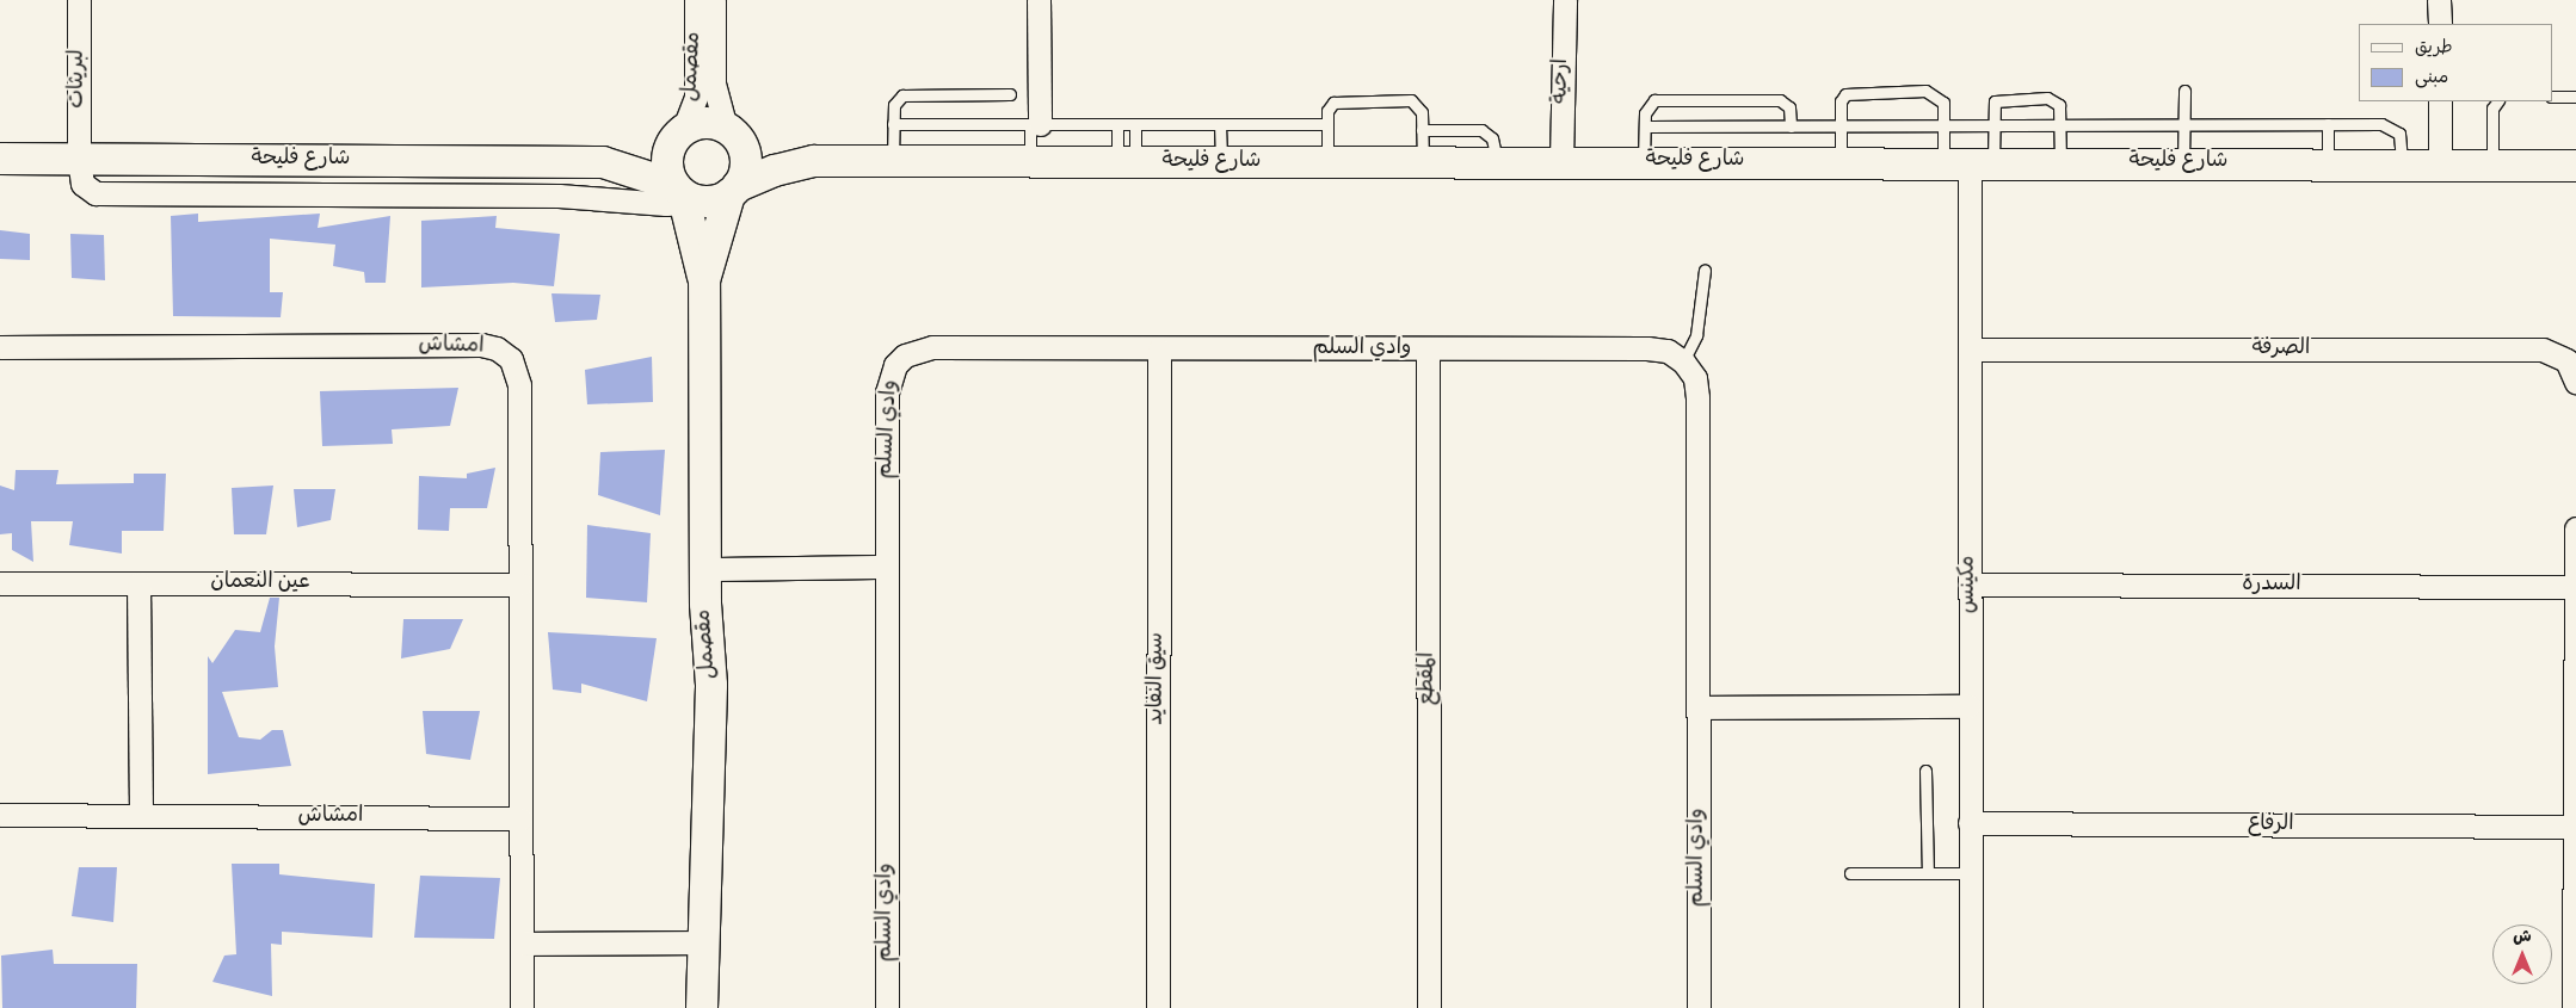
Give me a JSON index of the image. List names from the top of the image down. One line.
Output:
{"streets":{"street":["مقصمل","لبريثات","ارحية","شارع فليحة","امشاش","وادي السلم","الصرفة","عين النعمان","مكينس","السدرة","سيق النفايد","المقطع","الرفاع"]},"crossings":[["مقصمل","لبريثات"],["مقصمل","شارع فليحة"],["لبريثات","شارع فليحة"],["ارحية","شارع فليحة"],["شارع فليحة","مكينس"],["امشاش","عين النعمان"],["وادي السلم","سيق النفايد"],["وادي السلم","المقطع"],["الصرفة","مكينس"],["مكينس","السدرة"],["مكينس","الرفاع"]],"legend":["طريق","مبنى"],"north":"top"}
